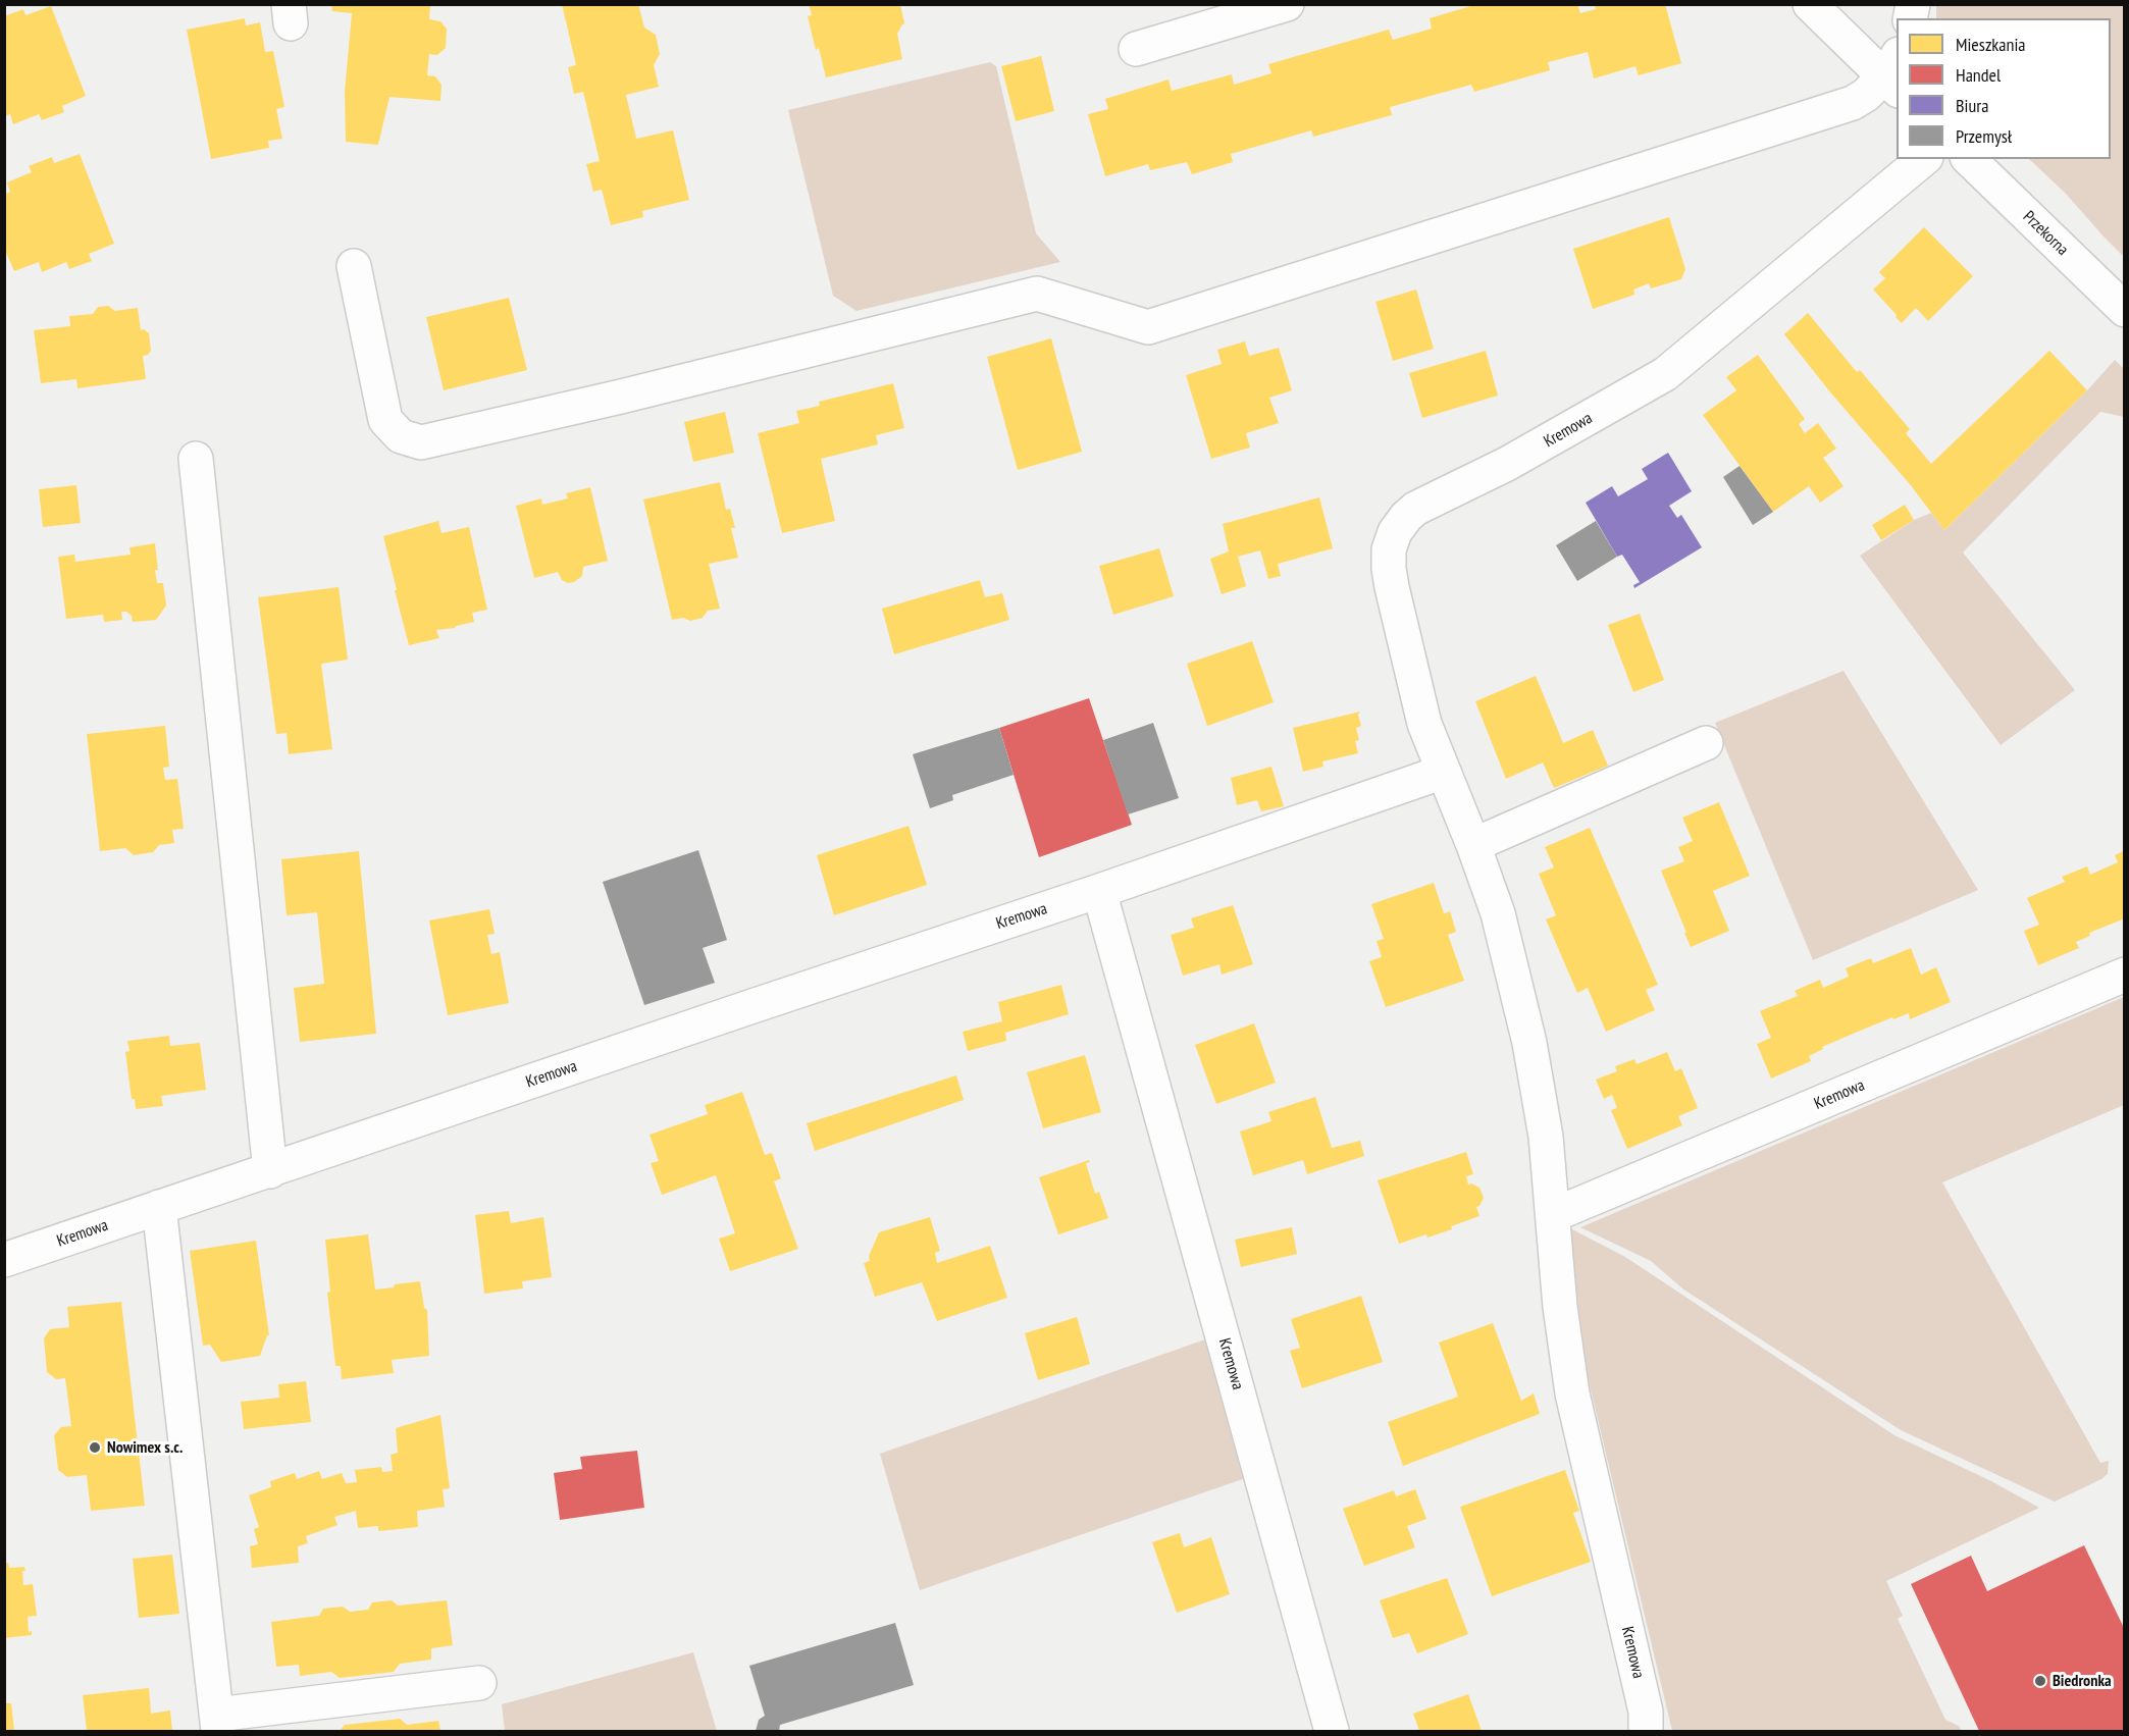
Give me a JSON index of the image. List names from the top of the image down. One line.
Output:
{"streets":{"street":["Przekorna","Kremowa"]},"places":["Nowimex s.c.","Biedronka"],"legend":["Mieszkania","Handel","Biura","Przemysł"]}
